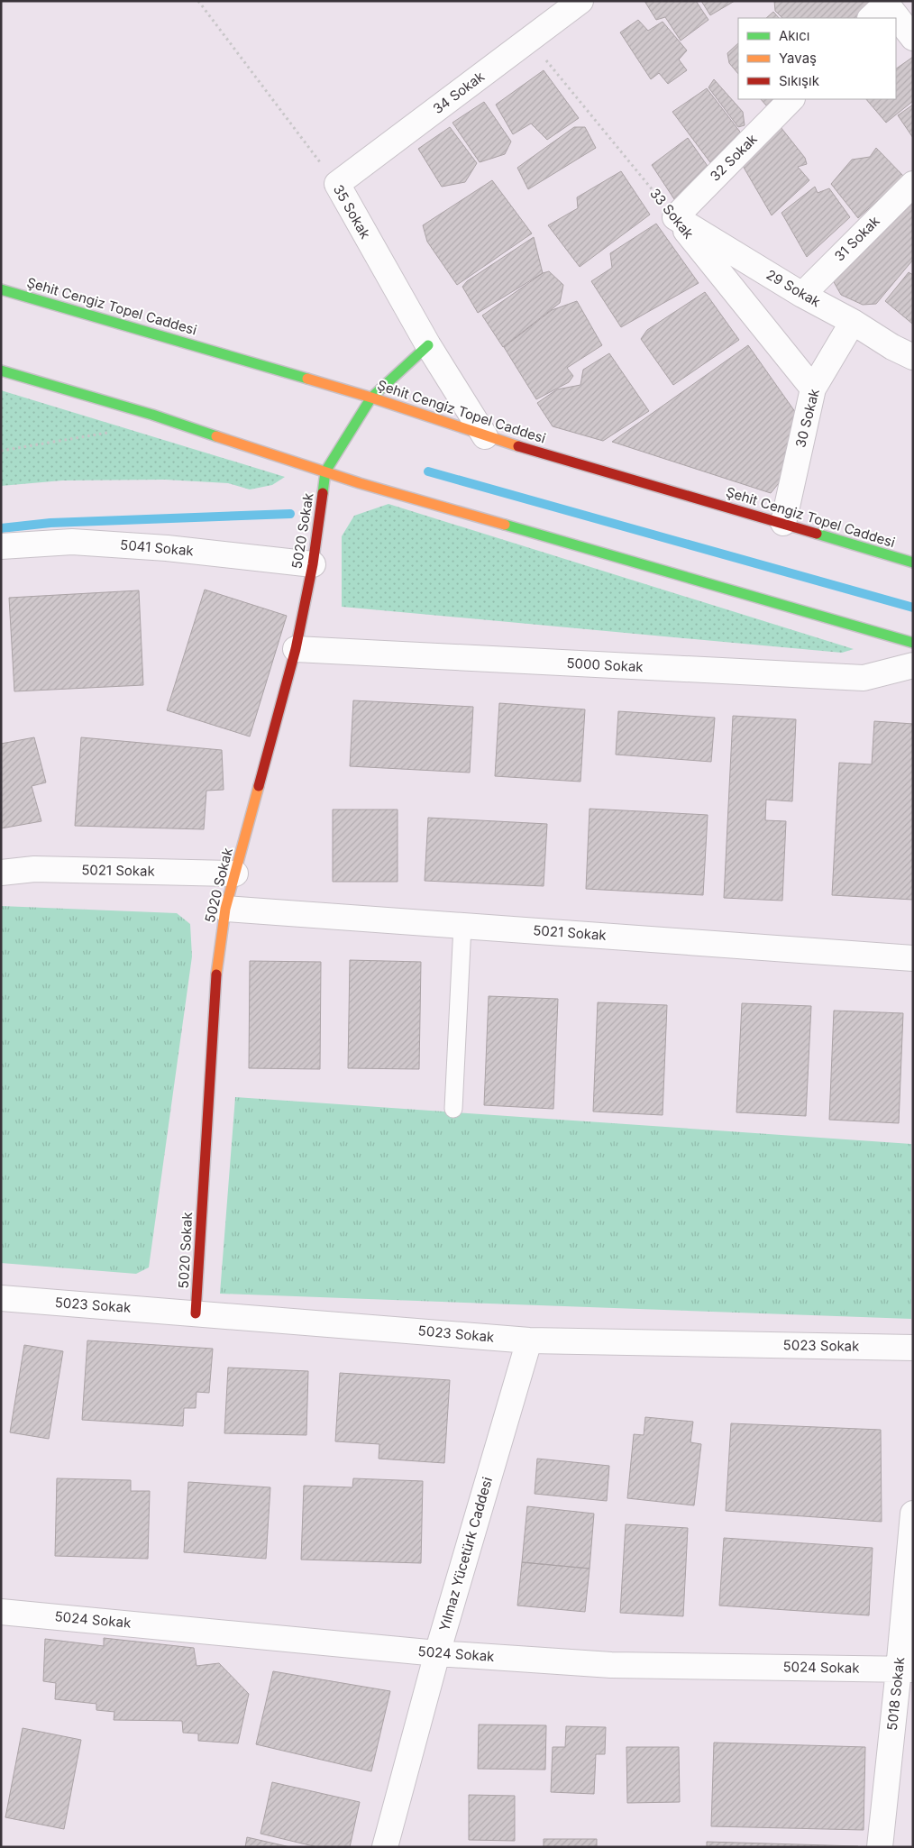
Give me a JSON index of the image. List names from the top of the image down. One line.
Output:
{"streets":{"main road":["Şehit Cengiz Topel Caddesi","5020 Sokak"],"street":["34 Sokak","32 Sokak","35 Sokak","33 Sokak","31 Sokak","29 Sokak","30 Sokak","5041 Sokak","5000 Sokak","5021 Sokak","5023 Sokak","Yılmaz Yücetürk Caddesi","5024 Sokak","5018 Sokak"]},"crossings":[["34 Sokak","35 Sokak"],["34 Sokak","33 Sokak"],["32 Sokak","33 Sokak"],["32 Sokak","29 Sokak"],["35 Sokak","Şehit Cengiz Topel Caddesi"],["33 Sokak","29 Sokak"],["33 Sokak","30 Sokak"],["31 Sokak","29 Sokak"],["29 Sokak","30 Sokak"],["Şehit Cengiz Topel Caddesi","30 Sokak"],["5020 Sokak","5041 Sokak"],["5020 Sokak","5000 Sokak"],["5020 Sokak","5021 Sokak"],["5020 Sokak","5023 Sokak"],["5023 Sokak","Yılmaz Yücetürk Caddesi"],["Yılmaz Yücetürk Caddesi","5024 Sokak"],["5024 Sokak","5018 Sokak"]],"legend":["Akıcı","Yavaş","Sıkışık"]}
